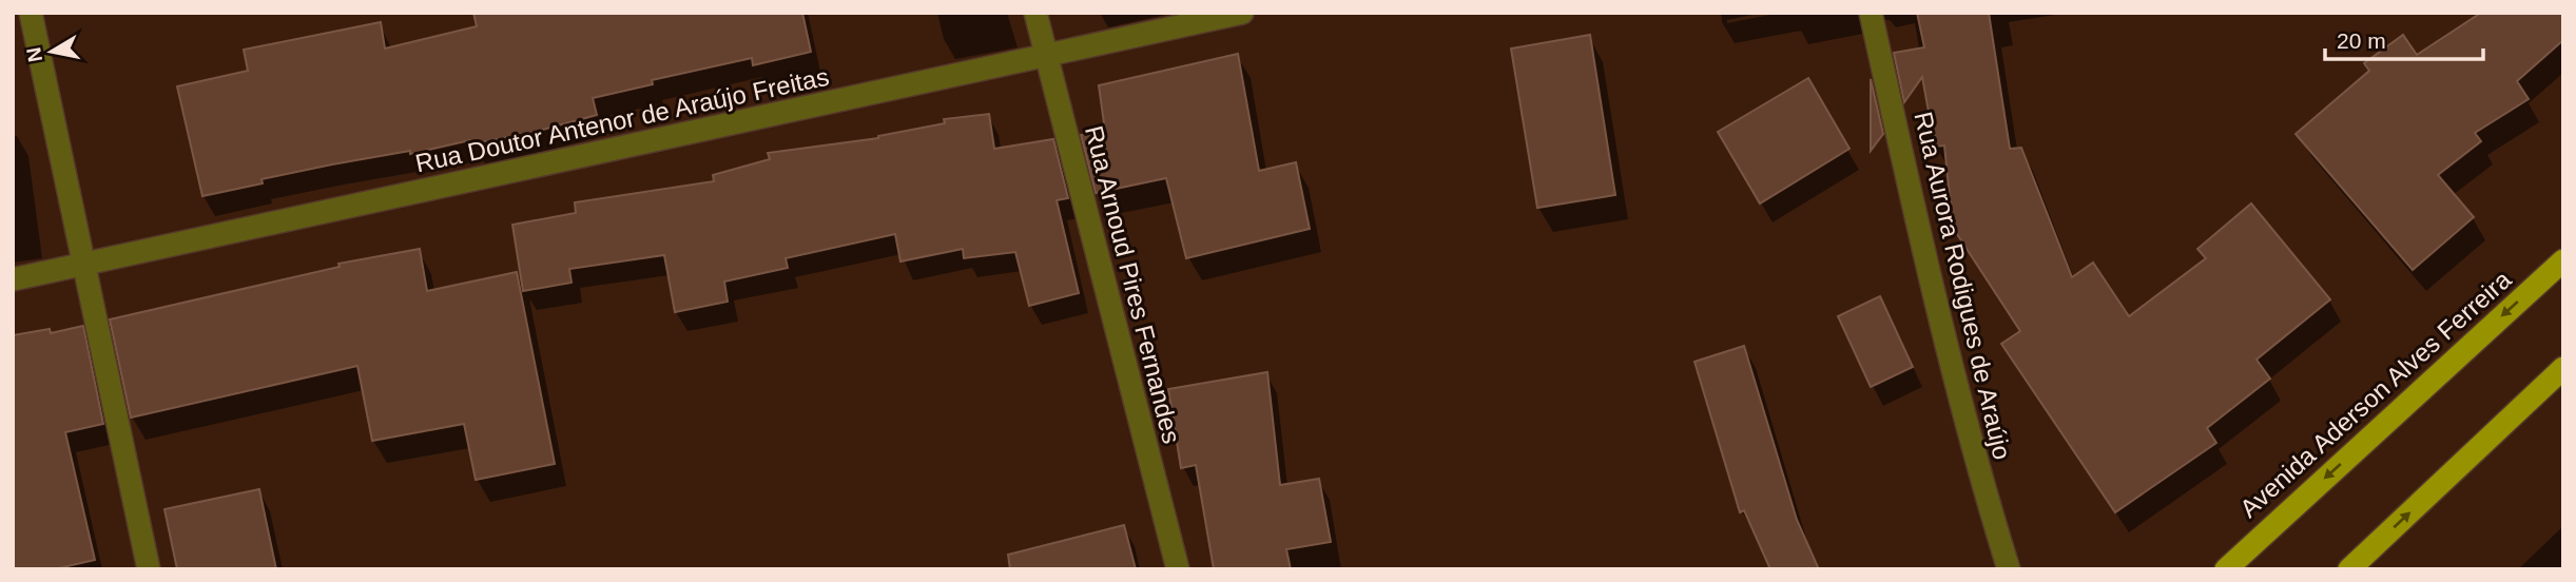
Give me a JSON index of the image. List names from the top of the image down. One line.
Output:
{"streets":{"main road":["Avenida Aderson Alves Ferreira"],"street":["Rua Doutor Antenor de Araújo Freitas","Rua Arnoud Pires Fernandes","Rua Aurora Rodigues de Araújo"]},"crossings":[["Rua Doutor Antenor de Araújo Freitas","Rua Arnoud Pires Fernandes"]],"scale_bar":"20 m","north":"left"}
